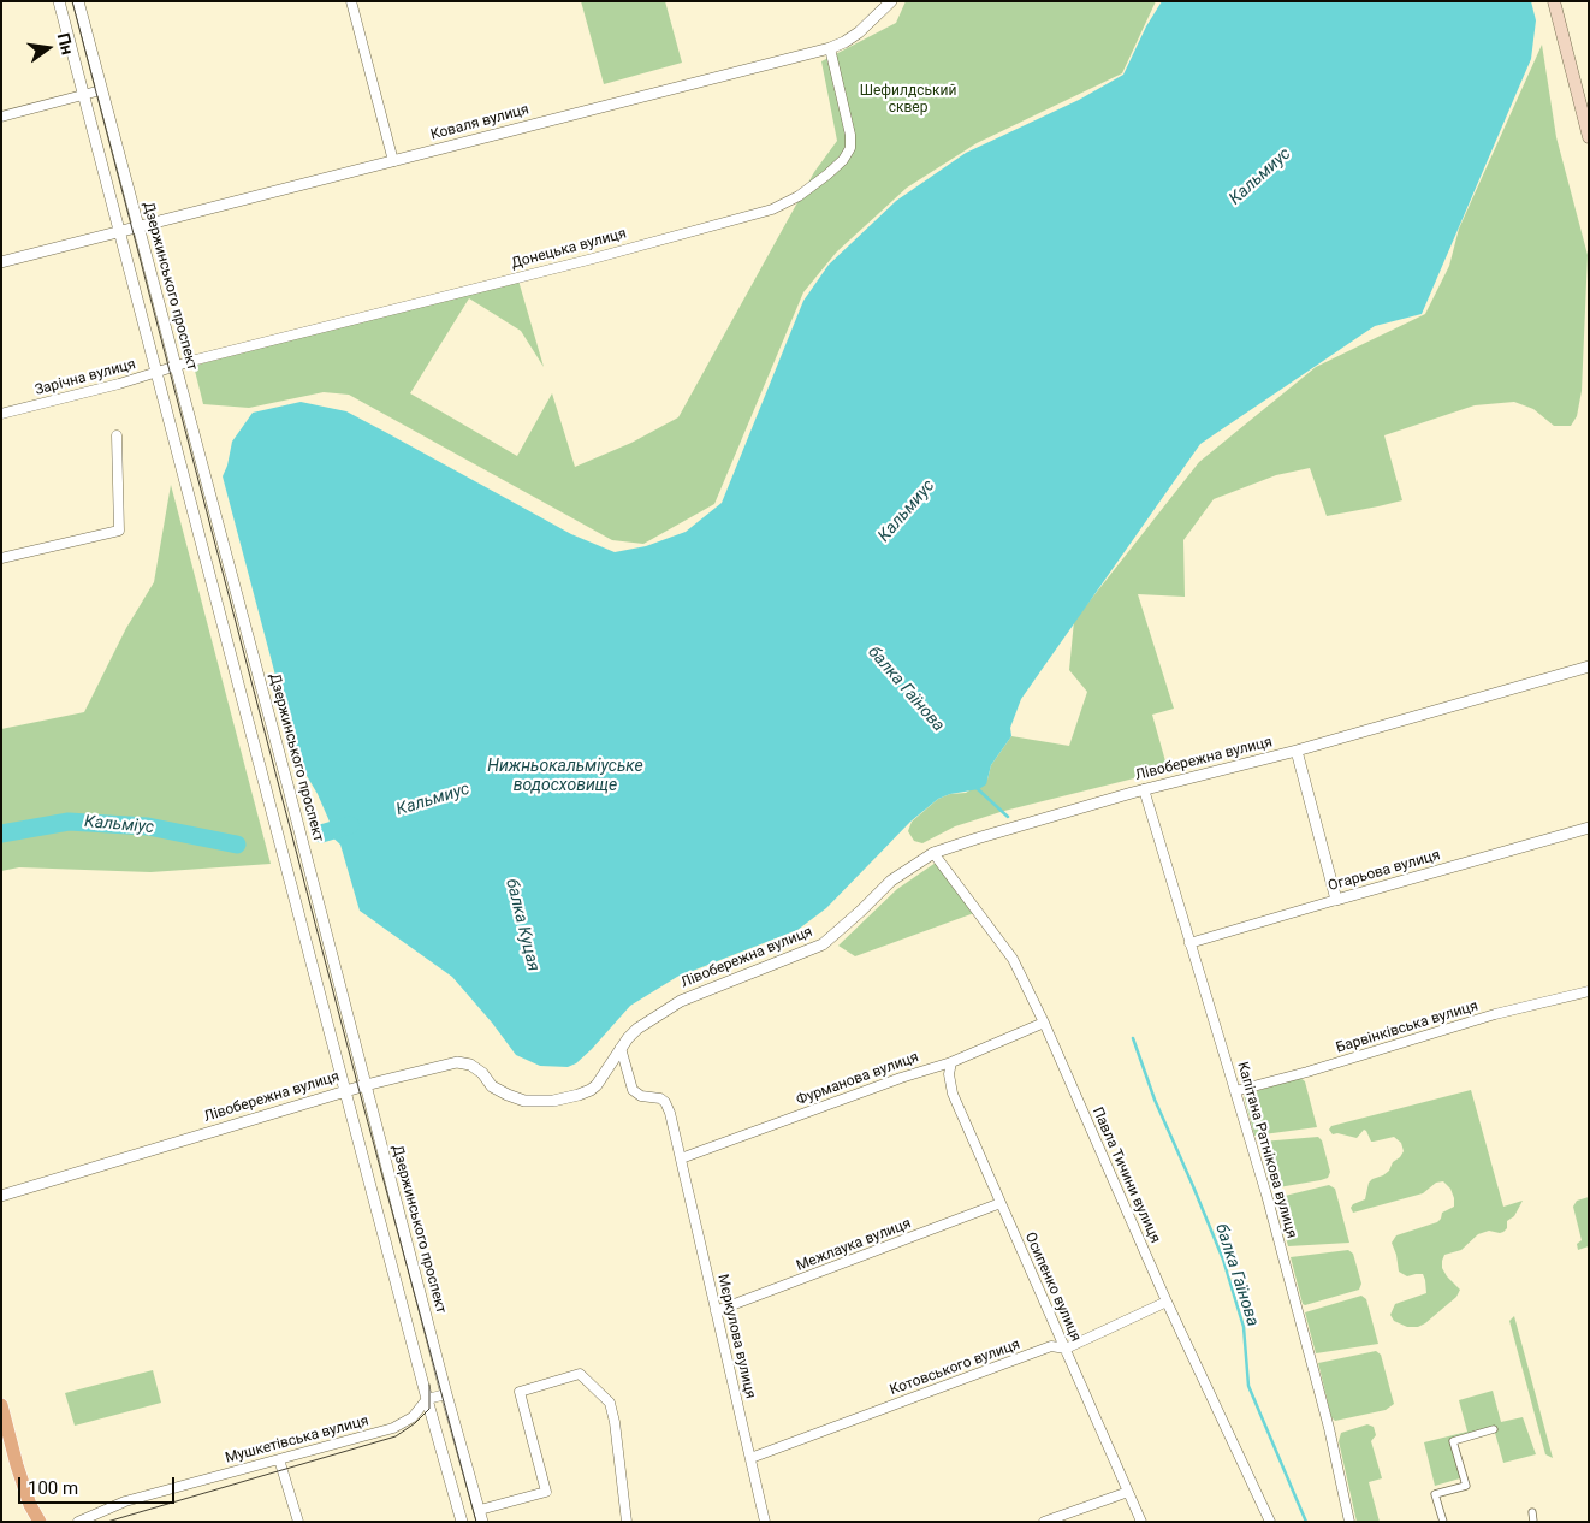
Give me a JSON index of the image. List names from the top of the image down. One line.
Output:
{"streets":{"street":["Коваля вулиця","Донецька вулиця","Дзержинського проспект","Зарічна вулиця","Лівобережна вулиця","Огарьова вулиця","Барвінківська вулиця","Фурманова вулиця","Капітана Ратнікова вулиця","Павла Тичини вулиця","Межлаука вулиця","Осипенко вулиця","Мєркулова вулиця","Котовського вулиця","Мушкетівська вулиця"]},"crossings":[["Коваля вулиця","Донецька вулиця"],["Коваля вулиця","Дзержинського проспект"],["Донецька вулиця","Дзержинського проспект"],["Донецька вулиця","Зарічна вулиця"],["Дзержинського проспект","Зарічна вулиця"],["Дзержинського проспект","Лівобережна вулиця"],["Дзержинського проспект","Мушкетівська вулиця"],["Лівобережна вулиця","Капітана Ратнікова вулиця"],["Лівобережна вулиця","Павла Тичини вулиця"],["Лівобережна вулиця","Мєркулова вулиця"],["Огарьова вулиця","Капітана Ратнікова вулиця"],["Барвінківська вулиця","Капітана Ратнікова вулиця"],["Фурманова вулиця","Павла Тичини вулиця"],["Фурманова вулиця","Осипенко вулиця"],["Фурманова вулиця","Мєркулова вулиця"],["Павла Тичини вулиця","Котовського вулиця"],["Межлаука вулиця","Осипенко вулиця"],["Межлаука вулиця","Мєркулова вулиця"],["Осипенко вулиця","Котовського вулиця"],["Мєркулова вулиця","Котовського вулиця"]],"water":["Кальмиус","балка Гаїнова","Нижньокальміуське водосховище","Кальміус","балка Куцая"],"parks":["Шефилдський сквер"],"scale_bar":"100 m","north":"right"}
